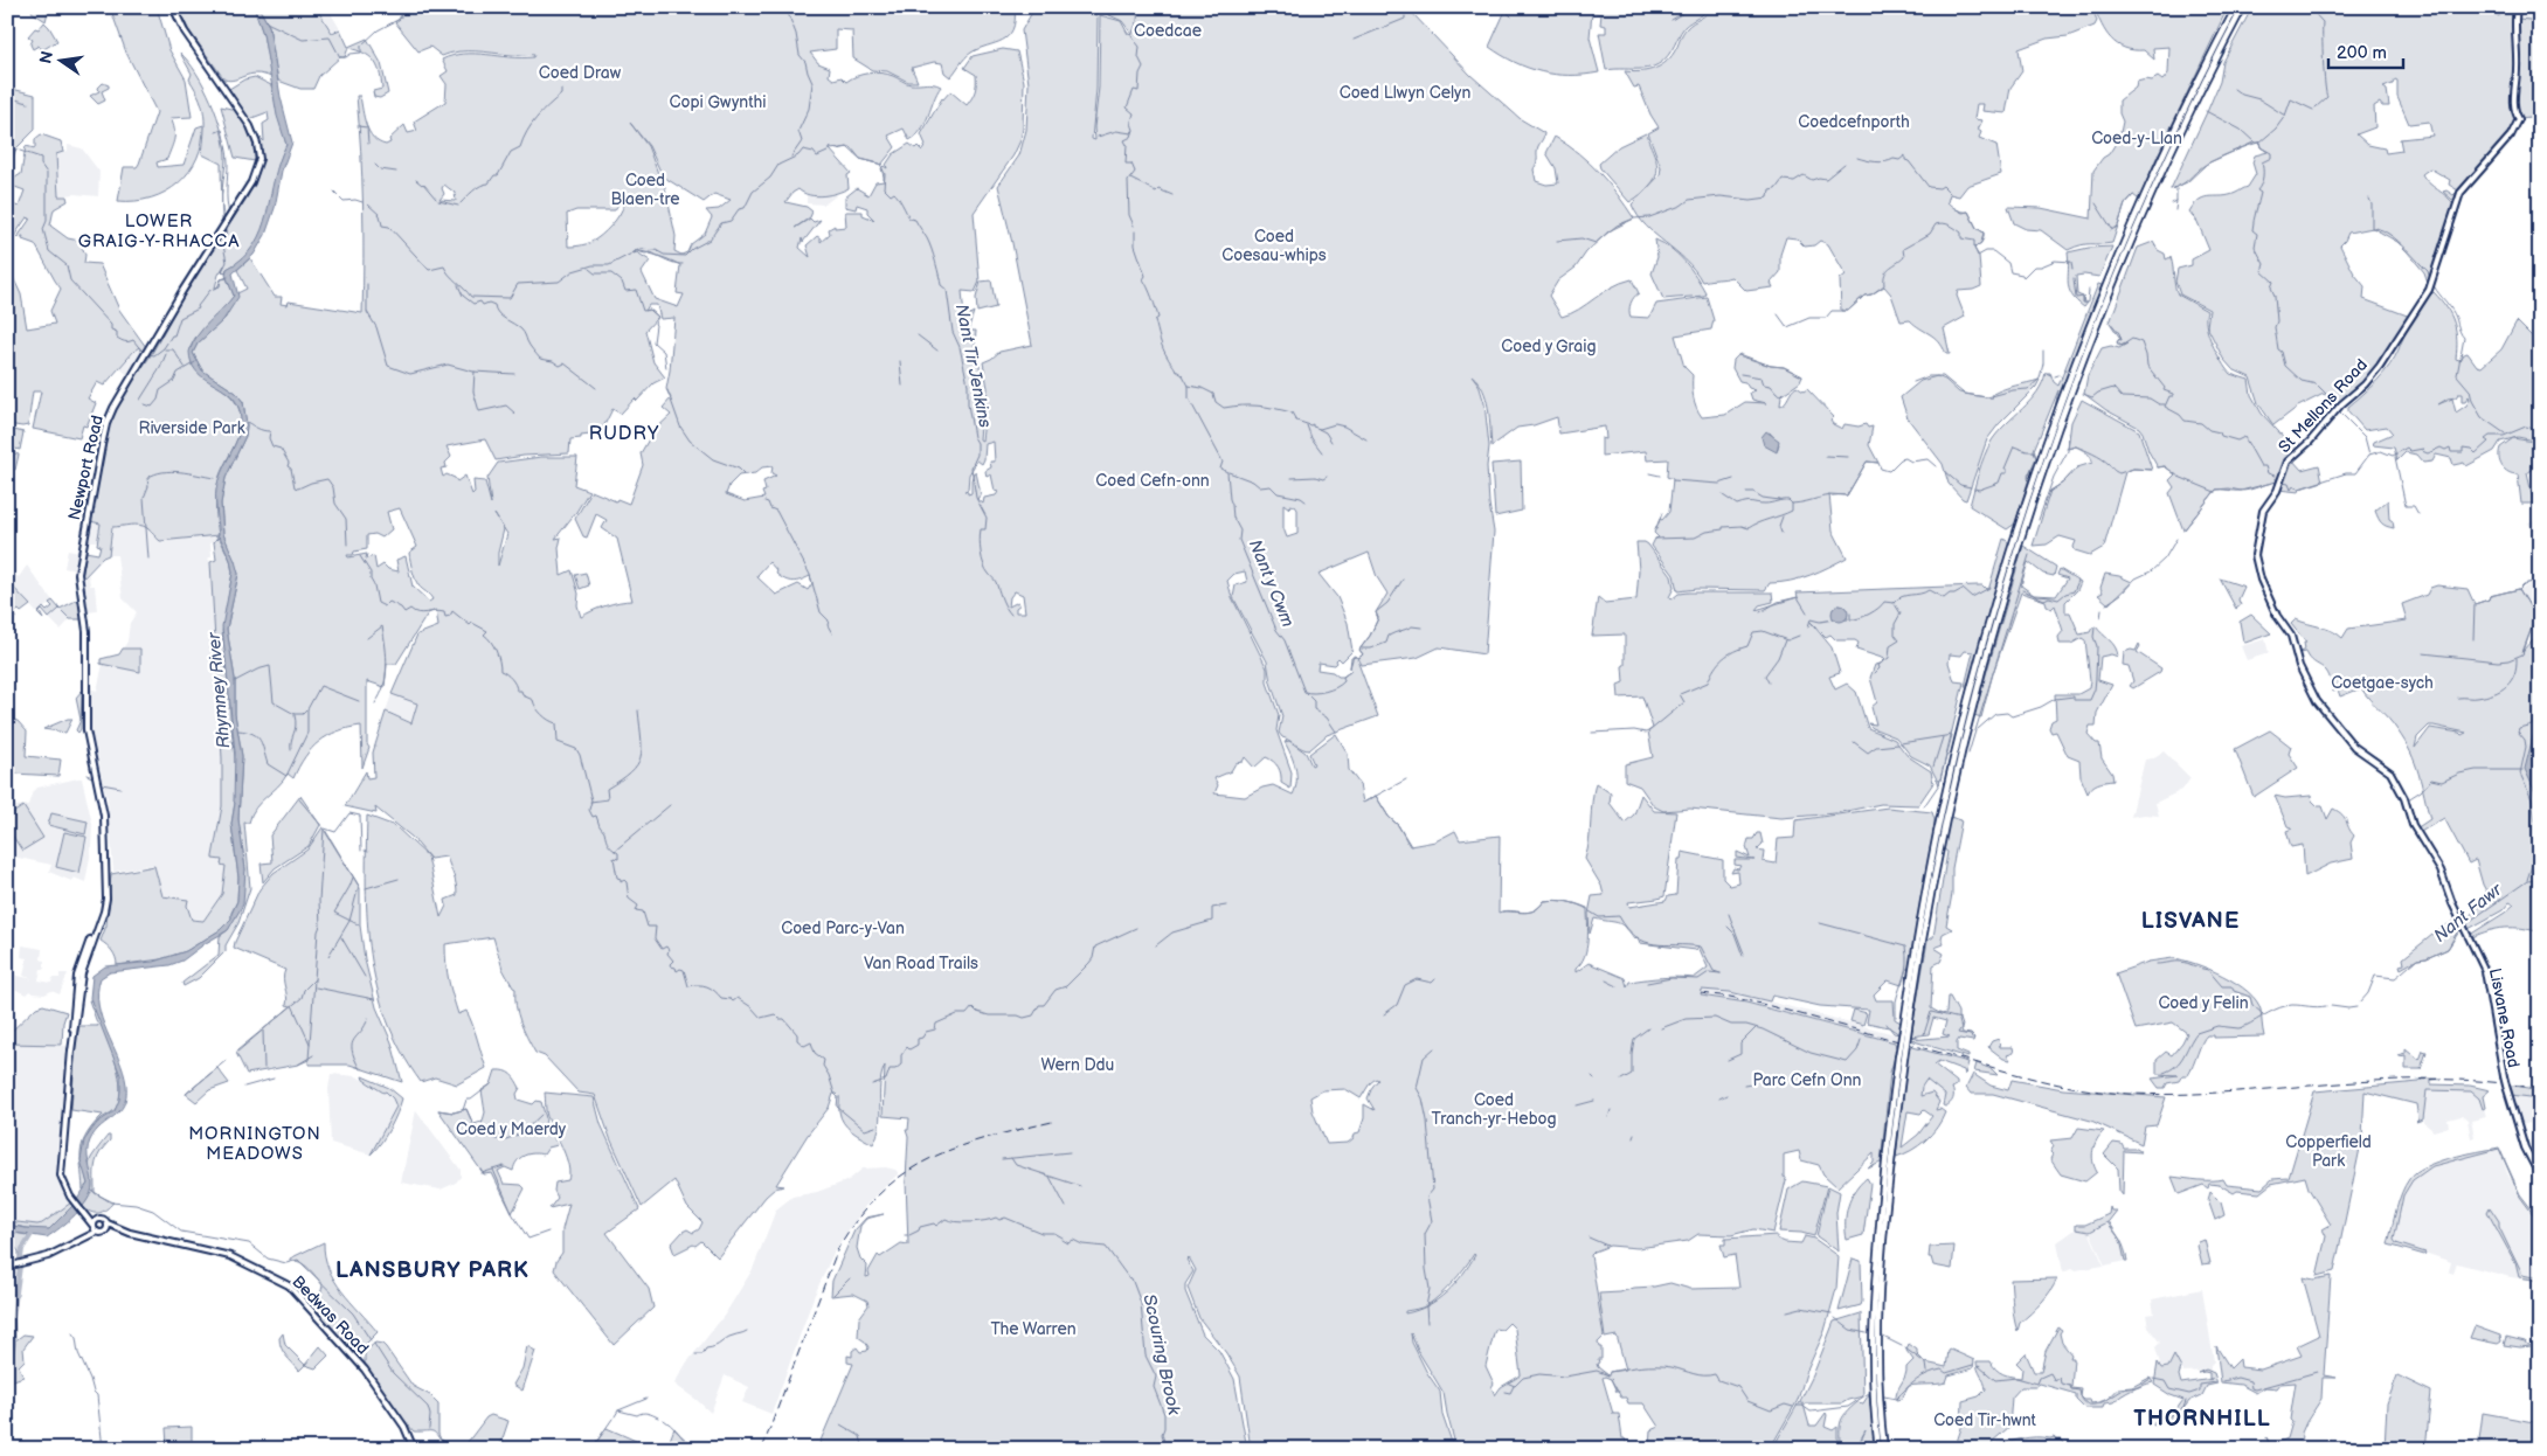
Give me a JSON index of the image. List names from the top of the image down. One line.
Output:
{"streets":{"main road":["St Mellons Road","Newport Road","Lisvane Road","Bedwas Road"]},"crossings":[["St Mellons Road","Lisvane Road"]],"districts":["LOWER GRAIG-Y-RHACCA","RUDRY","LISVANE","MORNINGTON MEADOWS","LANSBURY PARK","THORNHILL"],"water":["Nant Tir Jenkins","Nant y Cwm","Rhymney River","Nant Fawr","Scouring Brook"],"parks":["Coedcae","Coed Draw","Coed Llwyn Celyn","Copi Gwynthi","Coedcefnporth","Coed-y-Llan","Coed Blaen-tre","Coed Coesau-whips","Coed y Graig","Riverside Park","Coed Cefn-onn","Coetgae-sych","Coed Parc-y-Van","Van Road Trails","Coed y Felin","Wern Ddu","Parc Cefn Onn","Coed Tranch-yr-Hebog","Coed y Maerdy","Copperfield Park","The Warren","Coed Tir-hwnt"],"scale_bar":"200 m","north":"left"}
